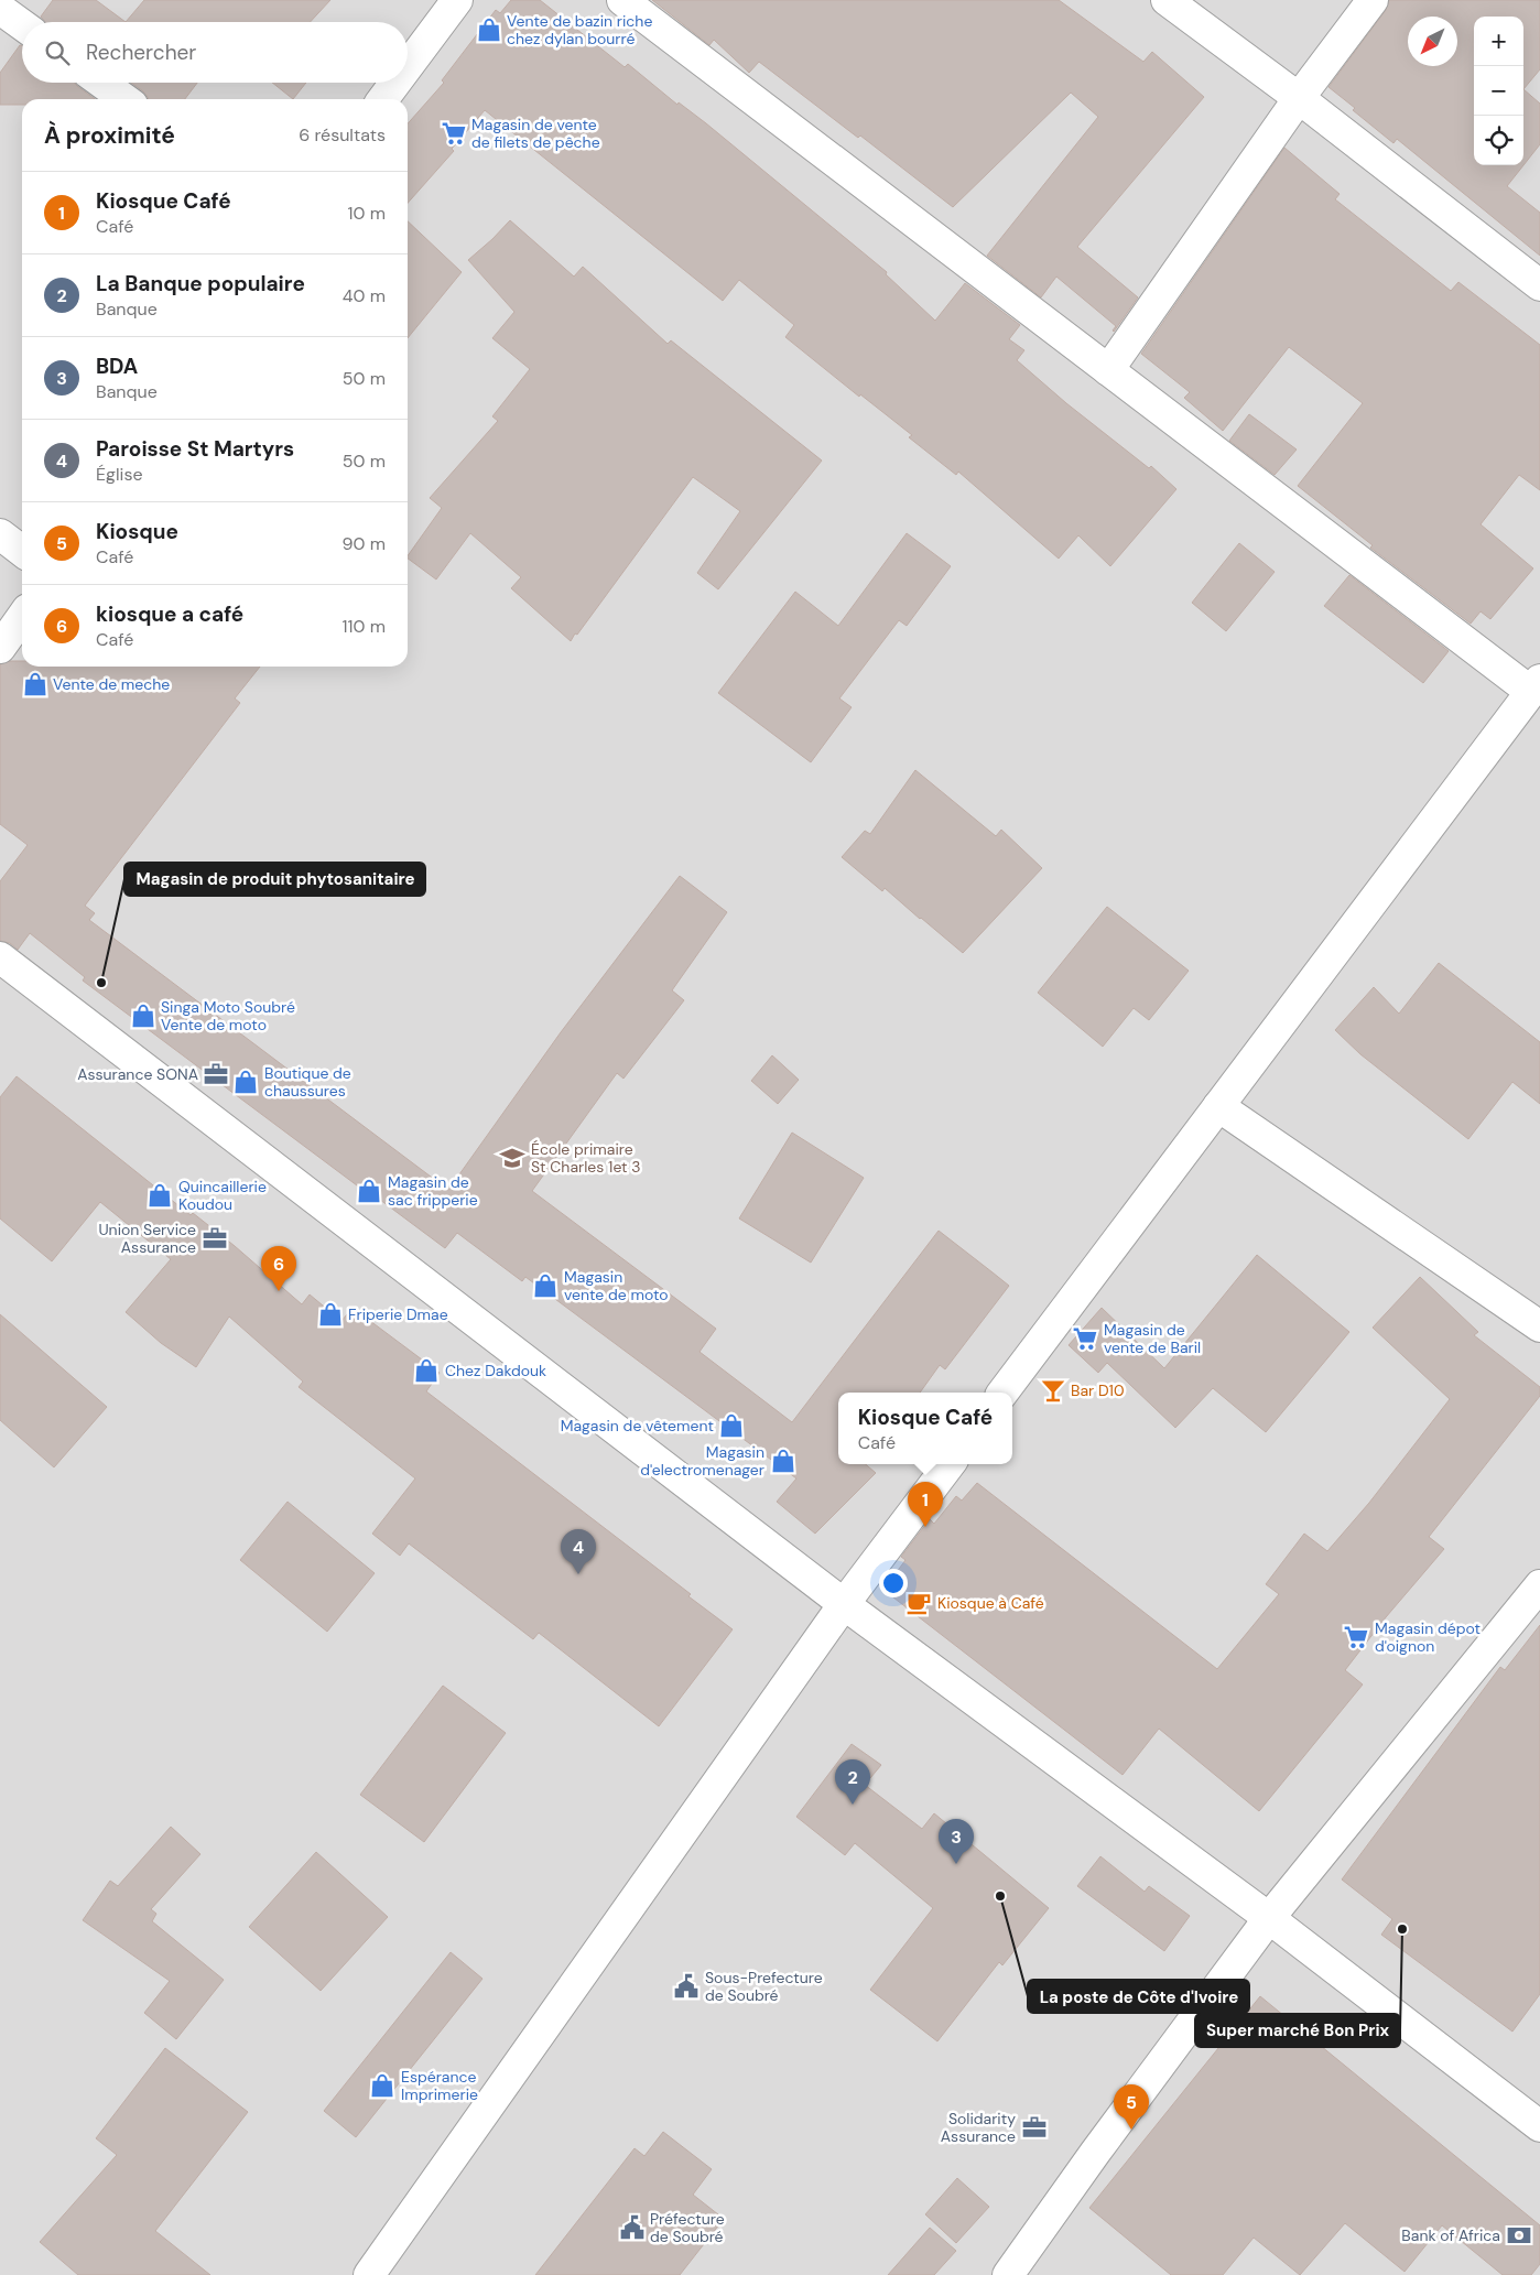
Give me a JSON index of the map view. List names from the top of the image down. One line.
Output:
{"places":{"shop":["Vente de bazin riche chez dylan bourré","Vente de meche","Singa Moto Soubré Vente de moto","Boutique de chaussures","Magasin de sac fripperie","Quincaillerie Koudou","Magasin vente de moto","Friperie Dmae","Chez Dakdouk","Magasin de vêtement","Magasin d'electromenager","Espérance Imprimerie"],"supermarket":["Magasin de vente de filets de pêche","Magasin de vente de Baril","Magasin dépot d'oignon"],"other":["Magasin de produit phytosanitaire","La poste de Côte d'Ivoire","Super marché Bon Prix"],"office":["Assurance SONA","Union Service Assurance","Solidarity Assurance"],"school or university":["École primaire St Charles 1et 3"],"bar":["Bar D10"],"cafe":["Kiosque à Café"],"public building":["Sous-Prefecture de Soubré","Préfecture de Soubré"],"bank":["Bank of Africa"]},"north":"bottom left","page":{"map_buttons":["+","−"],"search":"Rechercher","heading":["À proximité","6 résultats"],"list":[{"mark":"1","name":"Kiosque Café","note":"Café","value":"10 m"},{"mark":"2","name":"La Banque populaire","note":"Banque","value":"40 m"},{"mark":"3","name":"BDA","note":"Banque","value":"50 m"},{"mark":"4","name":"Paroisse St Martyrs","note":"Église","value":"50 m"},{"mark":"5","name":"Kiosque","note":"Café","value":"90 m"},{"mark":"6","name":"kiosque a café","note":"Café","value":"110 m"}],"pins":["6","1","4","2","3","5"],"popup":["Kiosque Café","Café"]}}
